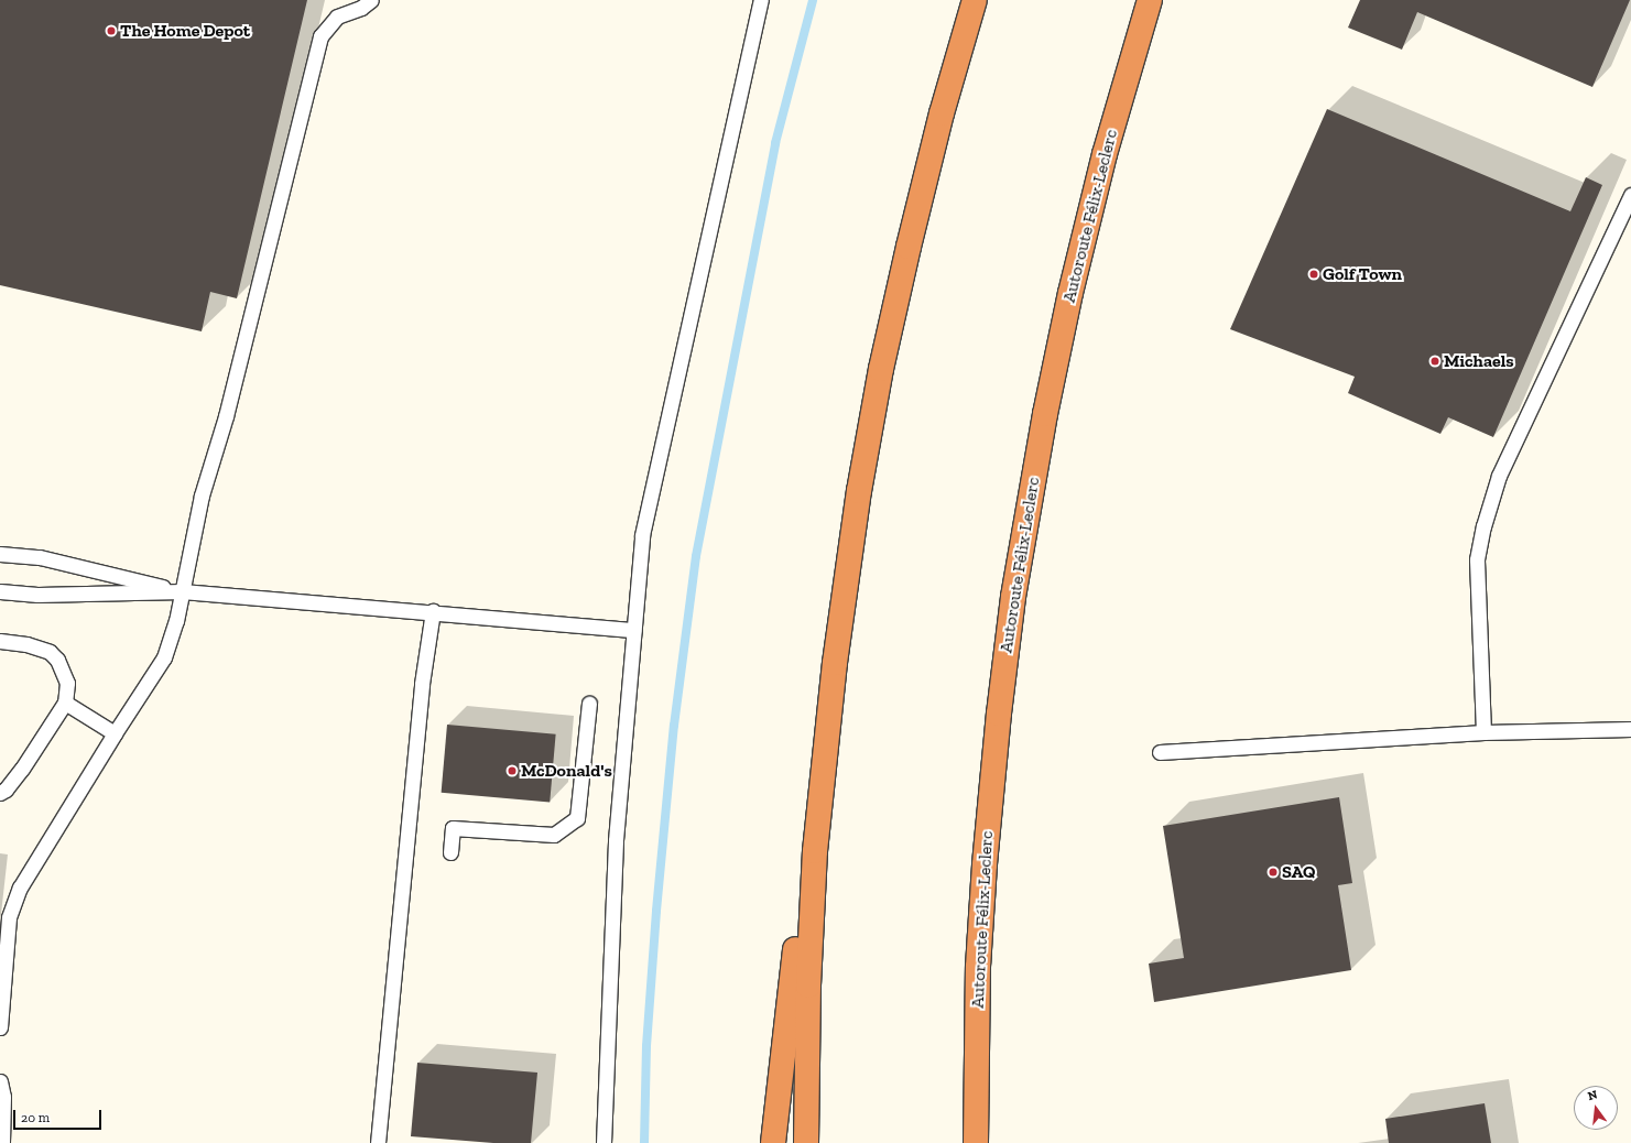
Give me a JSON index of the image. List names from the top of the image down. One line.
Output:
{"streets":{"highway":["Autoroute Félix-Leclerc"]},"places":["The Home Depot","Golf Town","Michaels","McDonald's","SAQ"],"scale_bar":"20 m","north":"top"}
